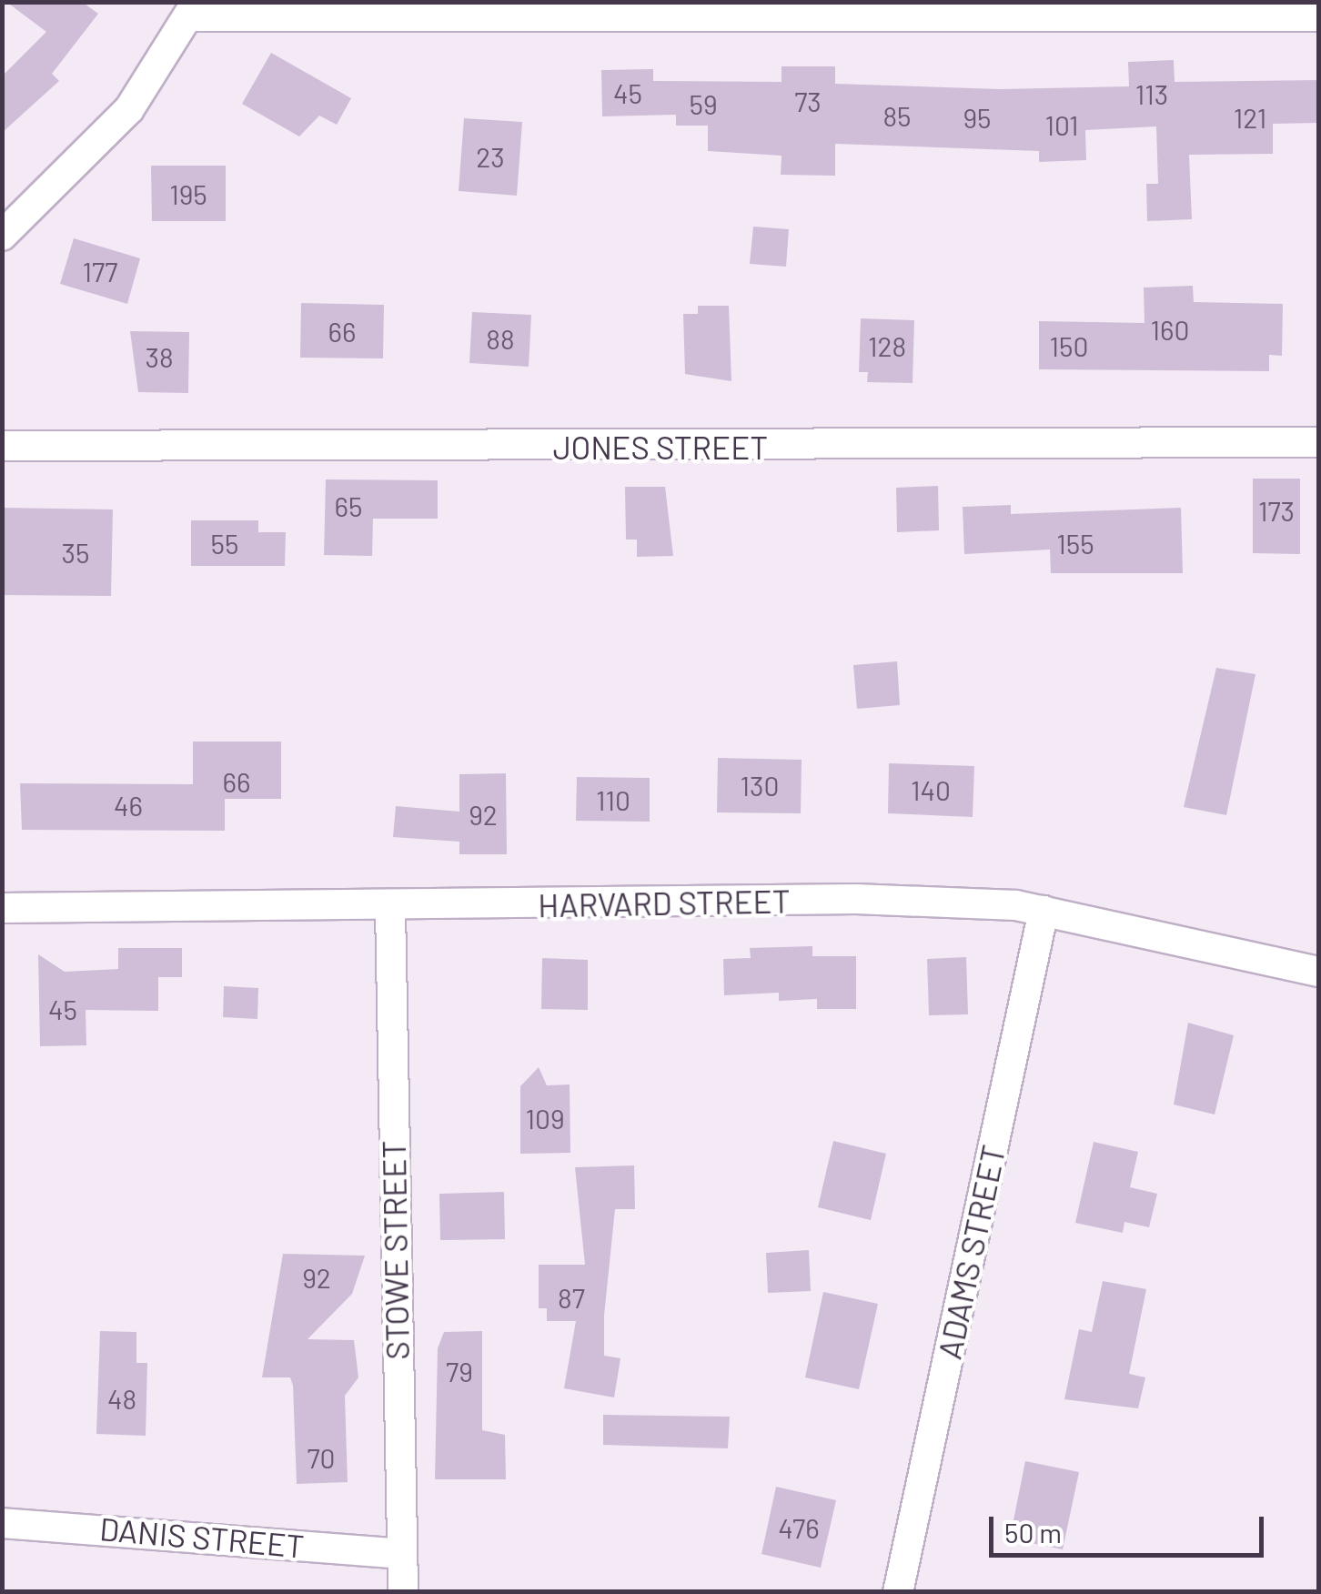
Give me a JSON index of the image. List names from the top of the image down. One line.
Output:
{"streets":{"street":["JONES STREET","HARVARD STREET","STOWE STREET","ADAMS STREET","DANIS STREET"]},"crossings":[["HARVARD STREET","STOWE STREET"],["HARVARD STREET","ADAMS STREET"],["STOWE STREET","DANIS STREET"]],"house_numbers":["45","113","73","59","85","95","121","101","23","195","177","160","66","88","128","150","38","65","173","55","155","35","66","130","140","110","46","92","45","109","92","87","79","48","70","476"],"scale_bar":"50 m"}
